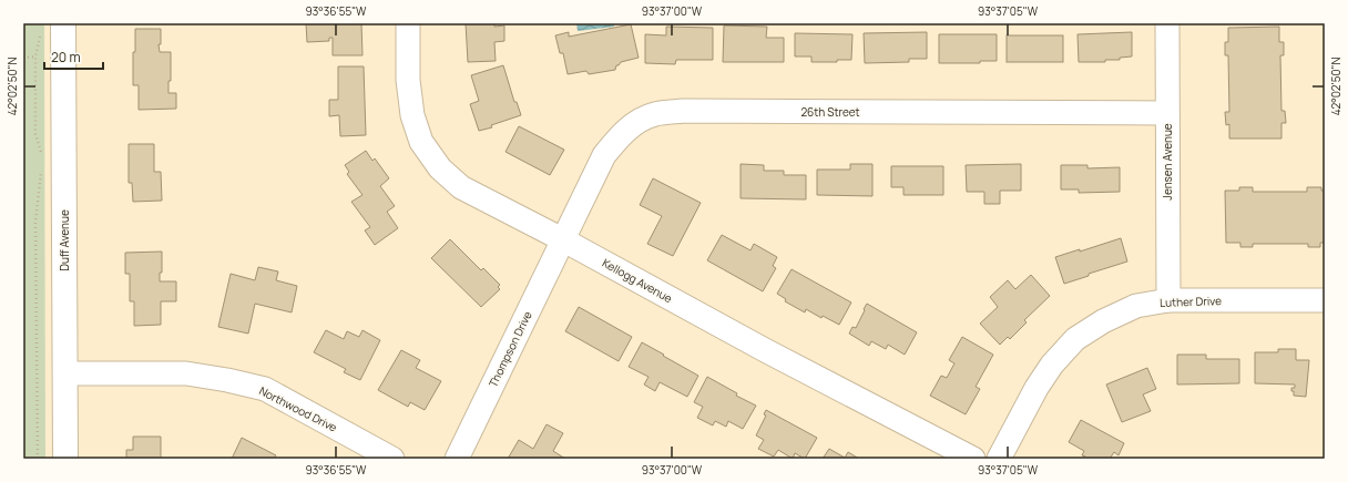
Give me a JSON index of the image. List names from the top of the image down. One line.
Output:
{"streets":{"main road":["Duff Avenue"],"street":["26th Street","Jensen Avenue","Kellogg Avenue","Luther Drive","Thompson Drive","Northwood Drive"]},"crossings":[["26th Street","Jensen Avenue"],["26th Street","Kellogg Avenue"],["26th Street","Thompson Drive"],["Jensen Avenue","Luther Drive"],["Duff Avenue","Northwood Drive"],["Kellogg Avenue","Thompson Drive"]],"scale_bar":"20 m","coordinates":["93°36'55\"W","93°37'00\"W","93°37'05\"W","42°02'50\"N"]}
